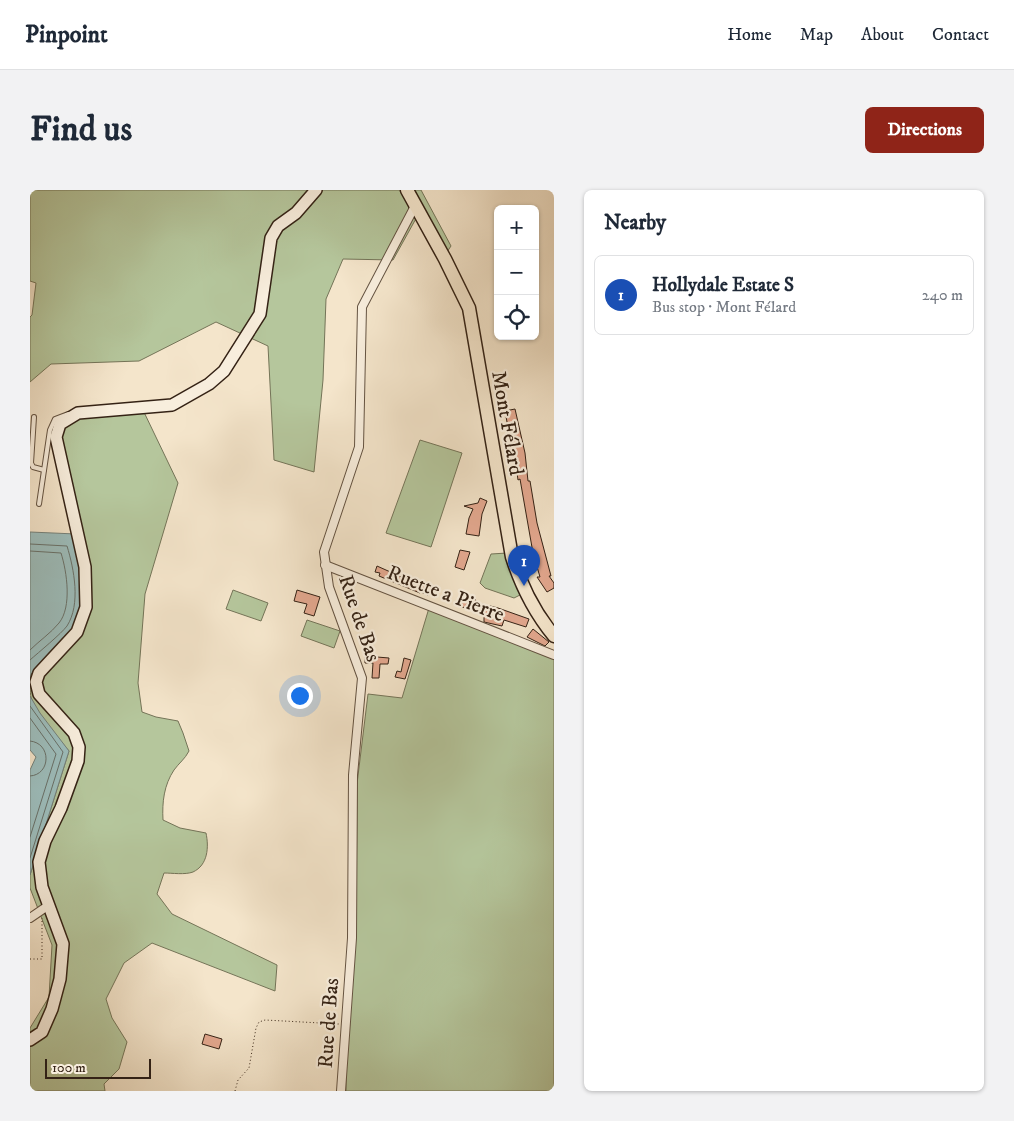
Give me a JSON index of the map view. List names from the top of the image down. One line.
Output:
{"streets":{"main road":["Mont Félard"],"street":["Ruette a Pierre","Rue de Bas"]},"crossings":[["Mont Félard","Rue de Bas"],["Ruette a Pierre","Rue de Bas"]],"scale_bar":"100 m","page":{"header":"Pinpoint","nav":["Home","Map","About","Contact"],"buttons":"Directions","title":"Find us","heading":"Nearby","map_buttons":["+","−"],"list":[{"mark":"1","name":"Hollydale Estate S","note":"Bus stop · Mont Félard","value":"240 m"}],"pins":"1","scale":"100 m"}}
